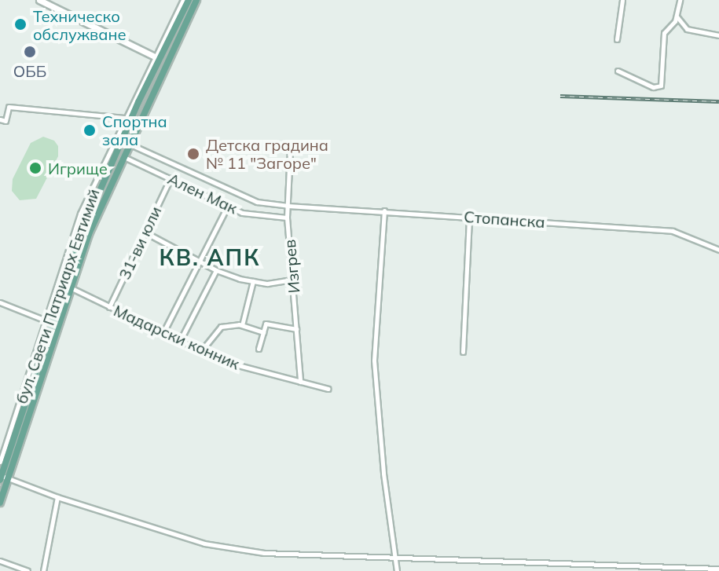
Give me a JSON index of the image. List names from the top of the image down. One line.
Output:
{"streets":{"main road":["бул. Свети Патриарх Евтимий"],"street":["Ален Мак","Стопанска","31-ви юли","Изгрев","Мадарски конник"]},"crossings":[["Ален Мак","31-ви юли"],["Ален Мак","Изгрев"],["Ален Мак","бул. Свети Патриарх Евтимий"],["Стопанска","Изгрев"],["Стопанска","бул. Свети Патриарх Евтимий"],["31-ви юли","Мадарски конник"],["Изгрев","Мадарски конник"],["бул. Свети Патриарх Евтимий","Мадарски конник"]],"districts":["КВ. АПК"],"places":["Техническо обслужване","ОББ","Спортна зала","Детска градина № 11 \"Загоре\"","Игрище"]}
